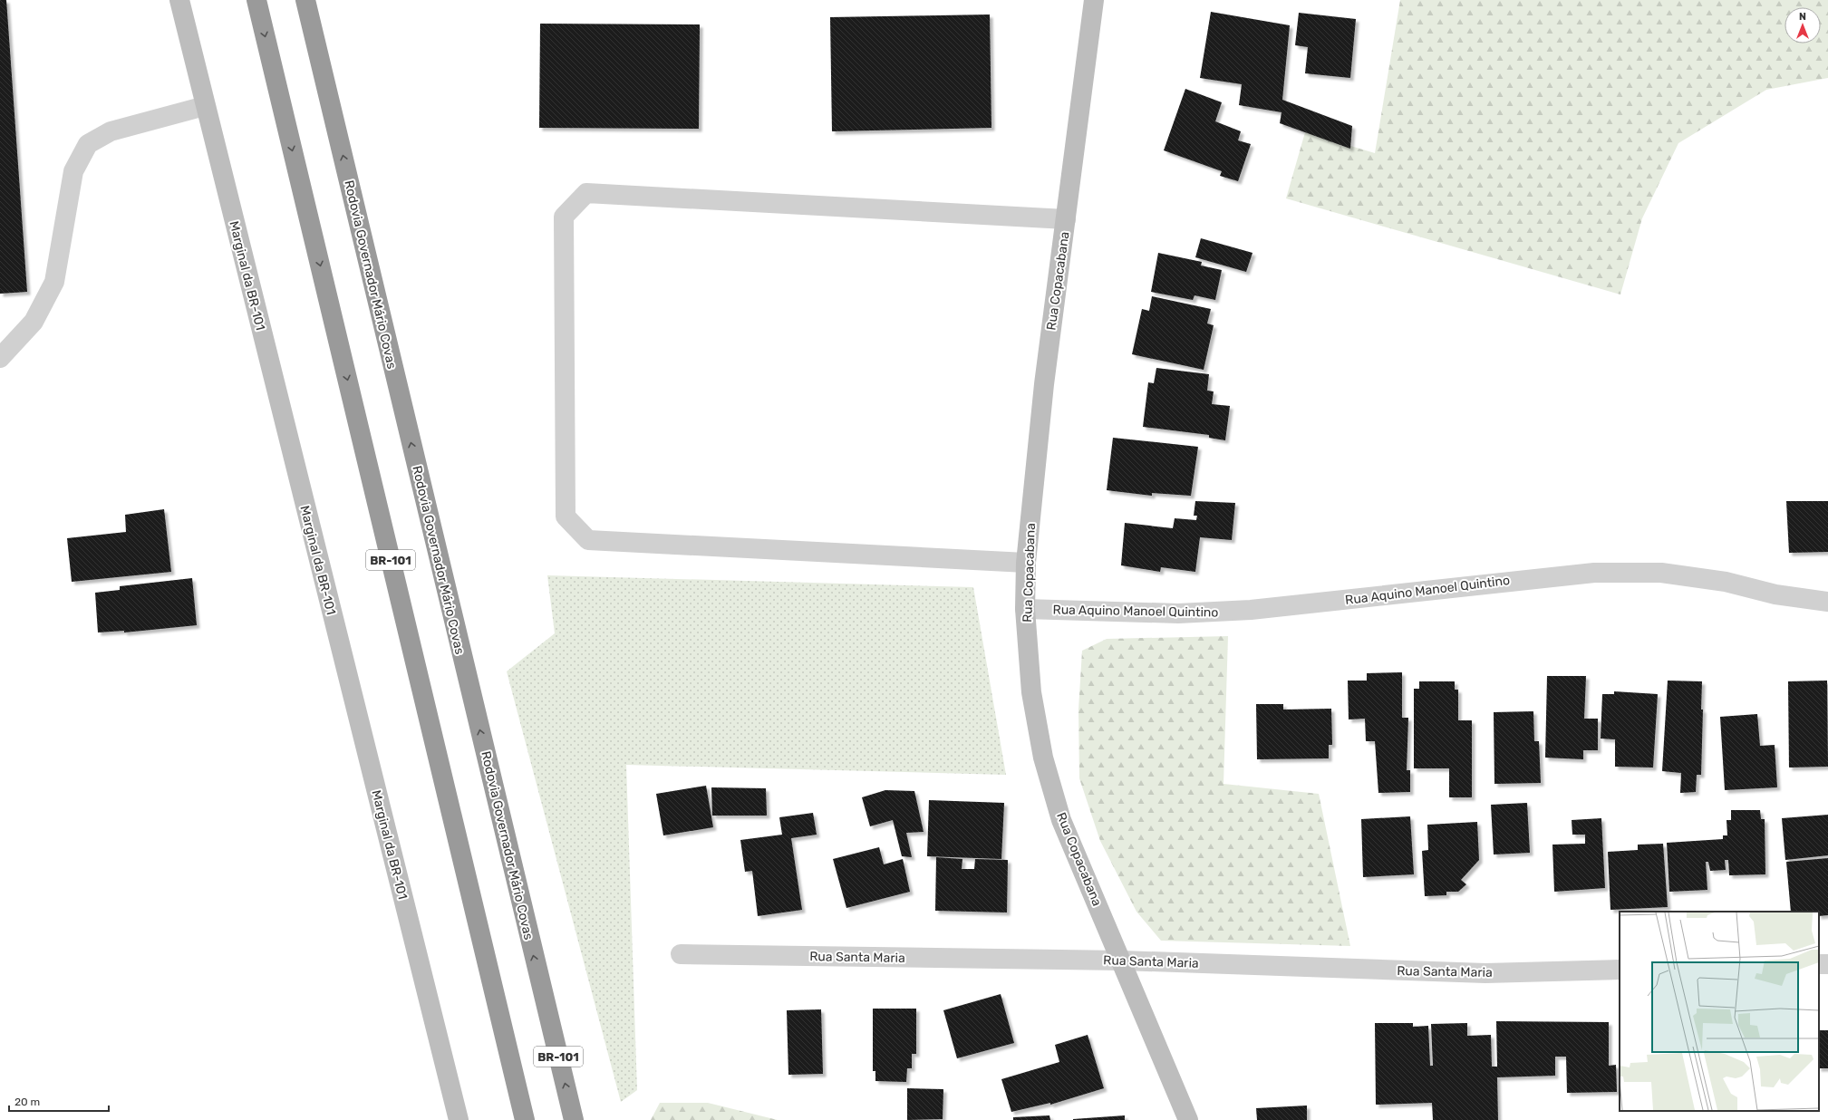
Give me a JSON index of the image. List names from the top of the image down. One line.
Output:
{"streets":{"highway":["Rodovia Governador Mário Covas","BR-101"],"main road":["Marginal da BR-101","Rua Copacabana"],"street":["Rua Aquino Manoel Quintino","Rua Santa Maria"]},"crossings":[["Rua Copacabana","Rua Aquino Manoel Quintino"],["Rua Copacabana","Rua Santa Maria"]],"scale_bar":"20 m","north":"top"}
